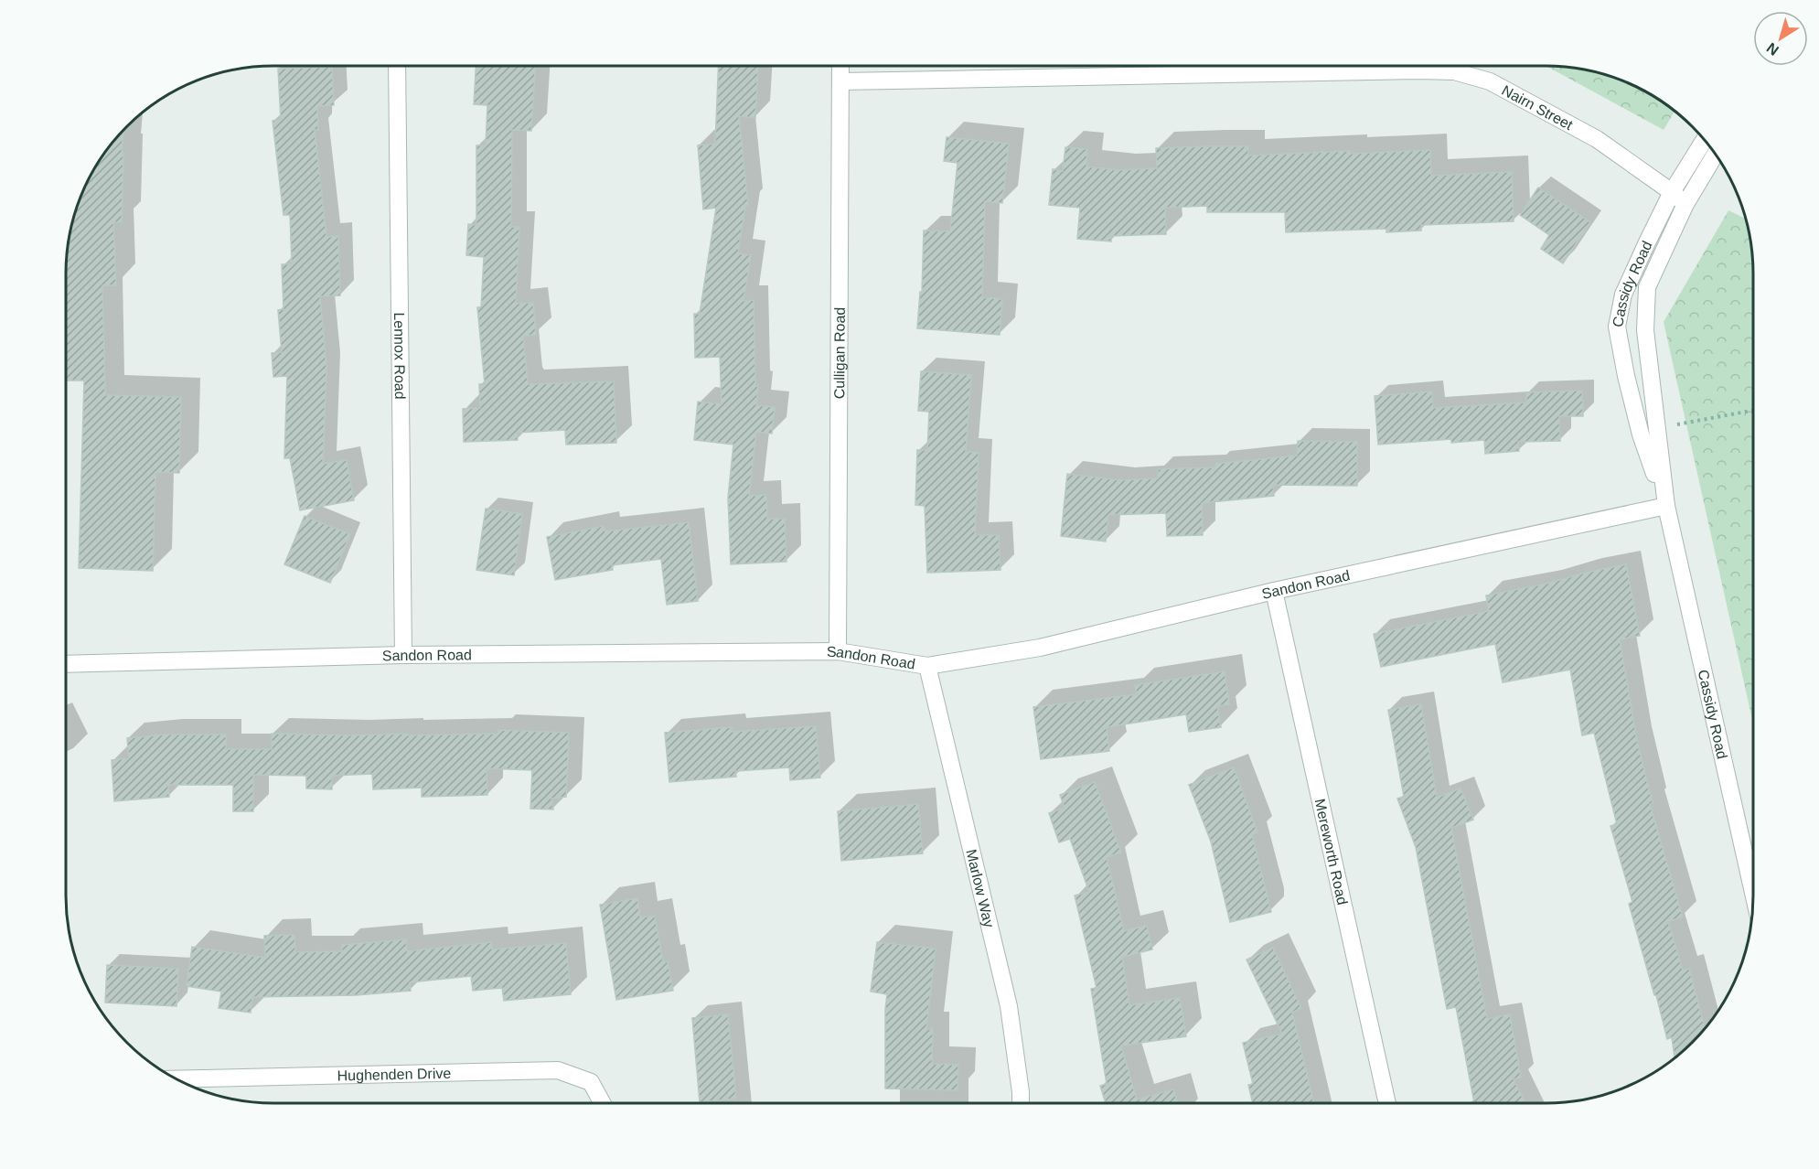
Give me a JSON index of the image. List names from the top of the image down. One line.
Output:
{"streets":{"street":["Nairn Street","Cassidy Road","Culligan Road","Lennox Road","Sandon Road","Mereworth Road","Marlow Way","Hughenden Drive"]},"crossings":[["Nairn Street","Cassidy Road"],["Nairn Street","Culligan Road"],["Cassidy Road","Sandon Road"],["Culligan Road","Sandon Road"],["Lennox Road","Sandon Road"],["Sandon Road","Mereworth Road"],["Sandon Road","Marlow Way"]],"north":"bottom left"}
